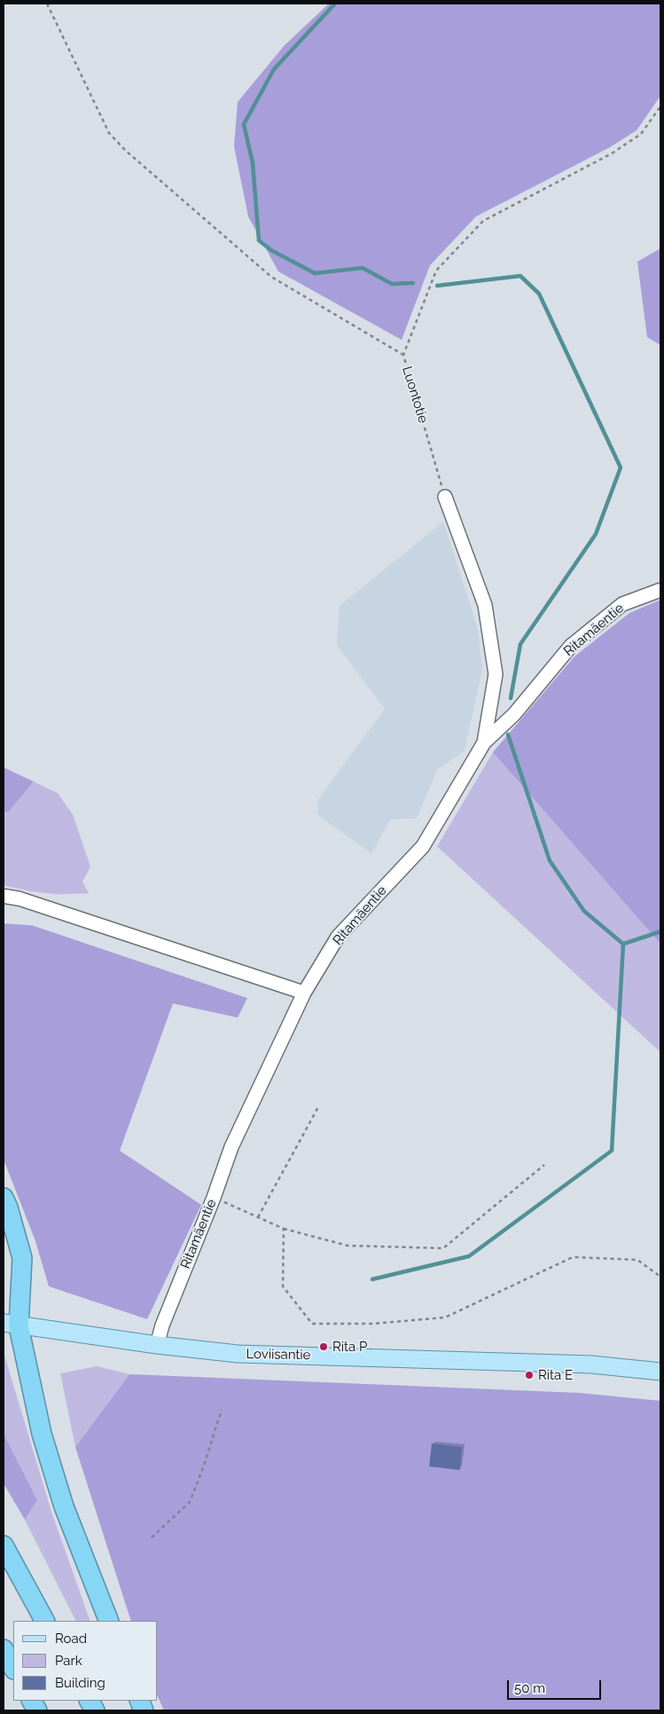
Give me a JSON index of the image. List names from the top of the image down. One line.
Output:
{"streets":{"main road":["Loviisantie"],"street":["Ritamäentie"],"path":["Luontotie"]},"crossings":[["Ritamäentie","Loviisantie"]],"places":["Rita P","Rita E"],"legend":["Road","Park","Building"],"scale_bar":"50 m"}
